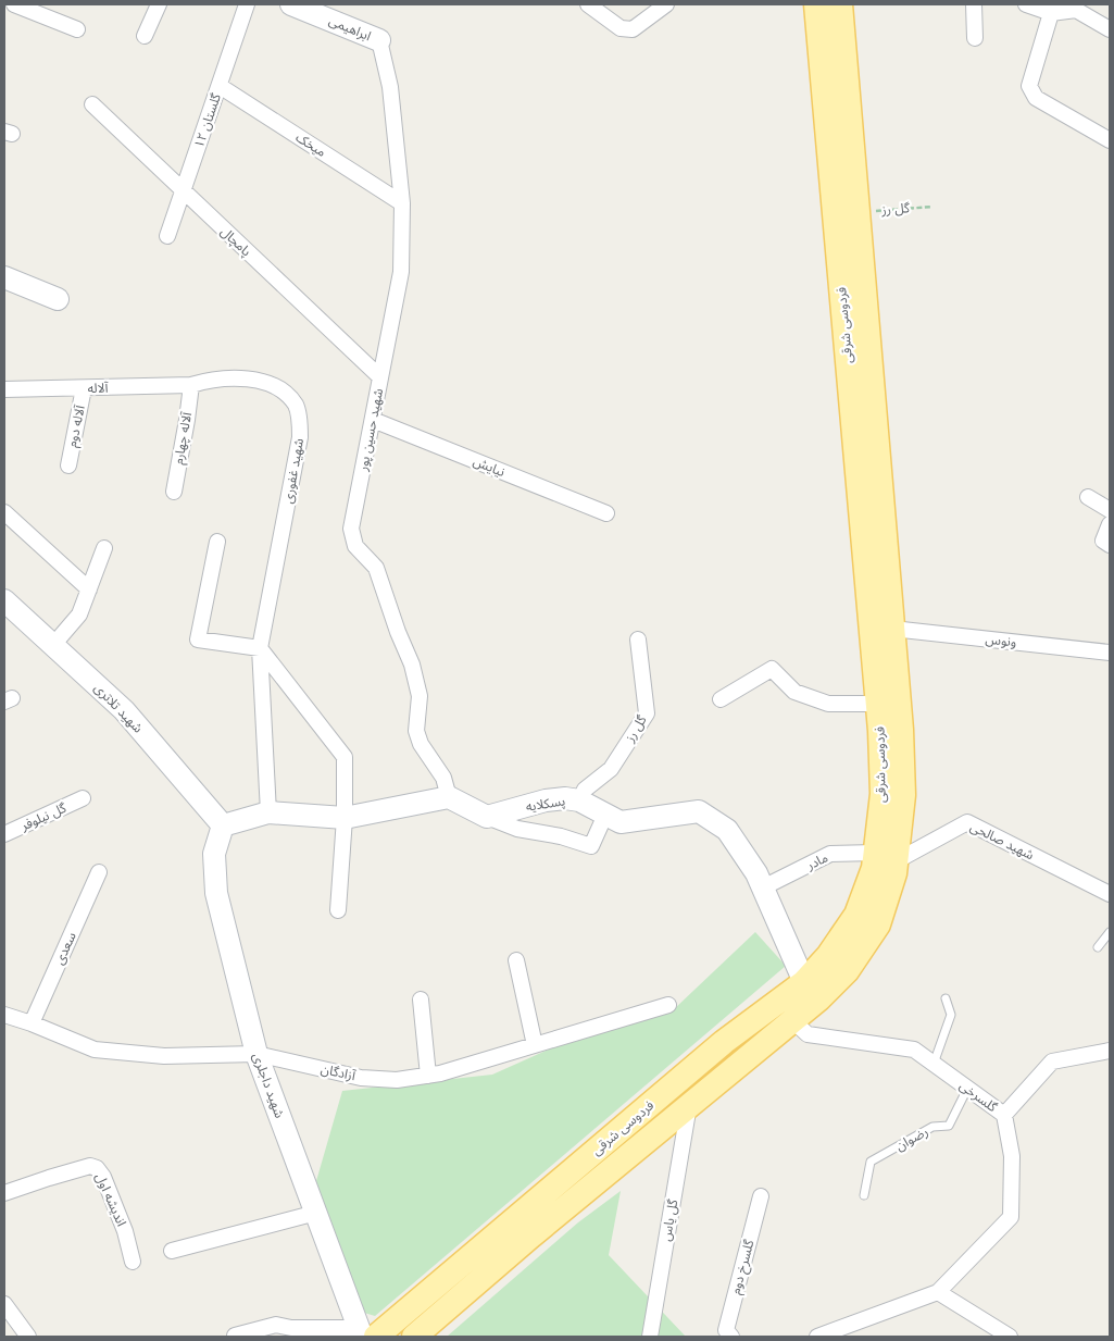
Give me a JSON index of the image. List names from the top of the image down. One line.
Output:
{"streets":{"main road":["فردوسی شرقی"],"street":["ابراهیمی","گلستان ۱۲","میخک","گل رز","پامچال","آلاله","آلاله دوم","شهید حسین پور","آلاله چهارم","نیایش","شهید غفوری","ونوس","شهید تلاتری","پسکلایه","گل نیلوفر","شهید صالحی","مادر","سعدی","آزادگان","شهید داجلری","گلسرخی","اندیشه اول","گل یاس","گلسرخ دوم"],"lane":["رضوان"]},"crossings":[["ابراهیمی","شهید حسین پور"],["گلستان ۱۲","میخک"],["گلستان ۱۲","پامچال"],["میخک","شهید حسین پور"],["گل رز","فردوسی شرقی"],["گل رز","پسکلایه"],["پامچال","شهید حسین پور"],["فردوسی شرقی","ونوس"],["فردوسی شرقی","پسکلایه"],["فردوسی شرقی","شهید صالحی"],["فردوسی شرقی","مادر"],["فردوسی شرقی","شهید داجلری"],["فردوسی شرقی","گلسرخی"],["فردوسی شرقی","گل یاس"],["آلاله","آلاله دوم"],["آلاله","آلاله چهارم"],["آلاله","شهید غفوری"],["شهید حسین پور","نیایش"],["آلاله چهارم","شهید غفوری"],["شهید تلاتری","شهید داجلری"],["پسکلایه","مادر"],["شهید صالحی","مادر"],["سعدی","آزادگان"],["آزادگان","شهید داجلری"],["گلسرخی","رضوان"]]}
